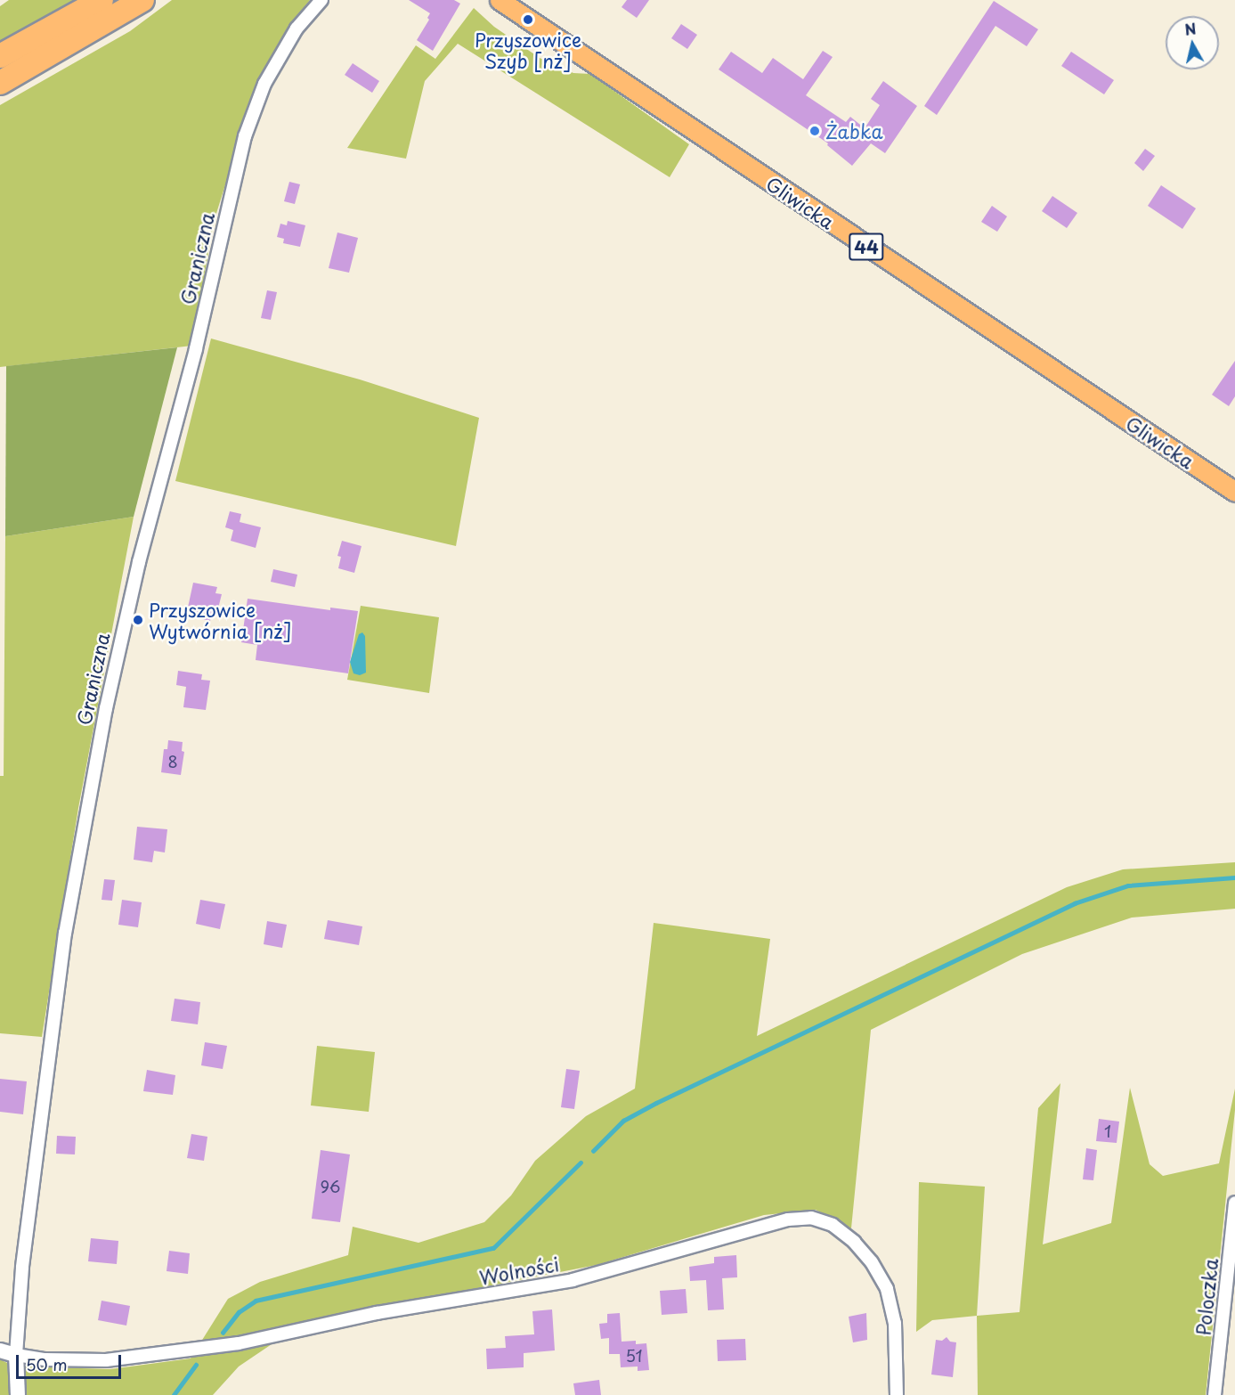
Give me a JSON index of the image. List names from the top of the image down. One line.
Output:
{"streets":{"main road":["Gliwicka","44"],"street":["Graniczna","Wolności","Poloczka"]},"crossings":[["Graniczna","Wolności"]],"places":["Przyszowice Szyb [nż]","Żabka","Przyszowice Wytwórnia [nż]"],"house_numbers":["8","1","96","51"],"scale_bar":"50 m","north":"top"}
